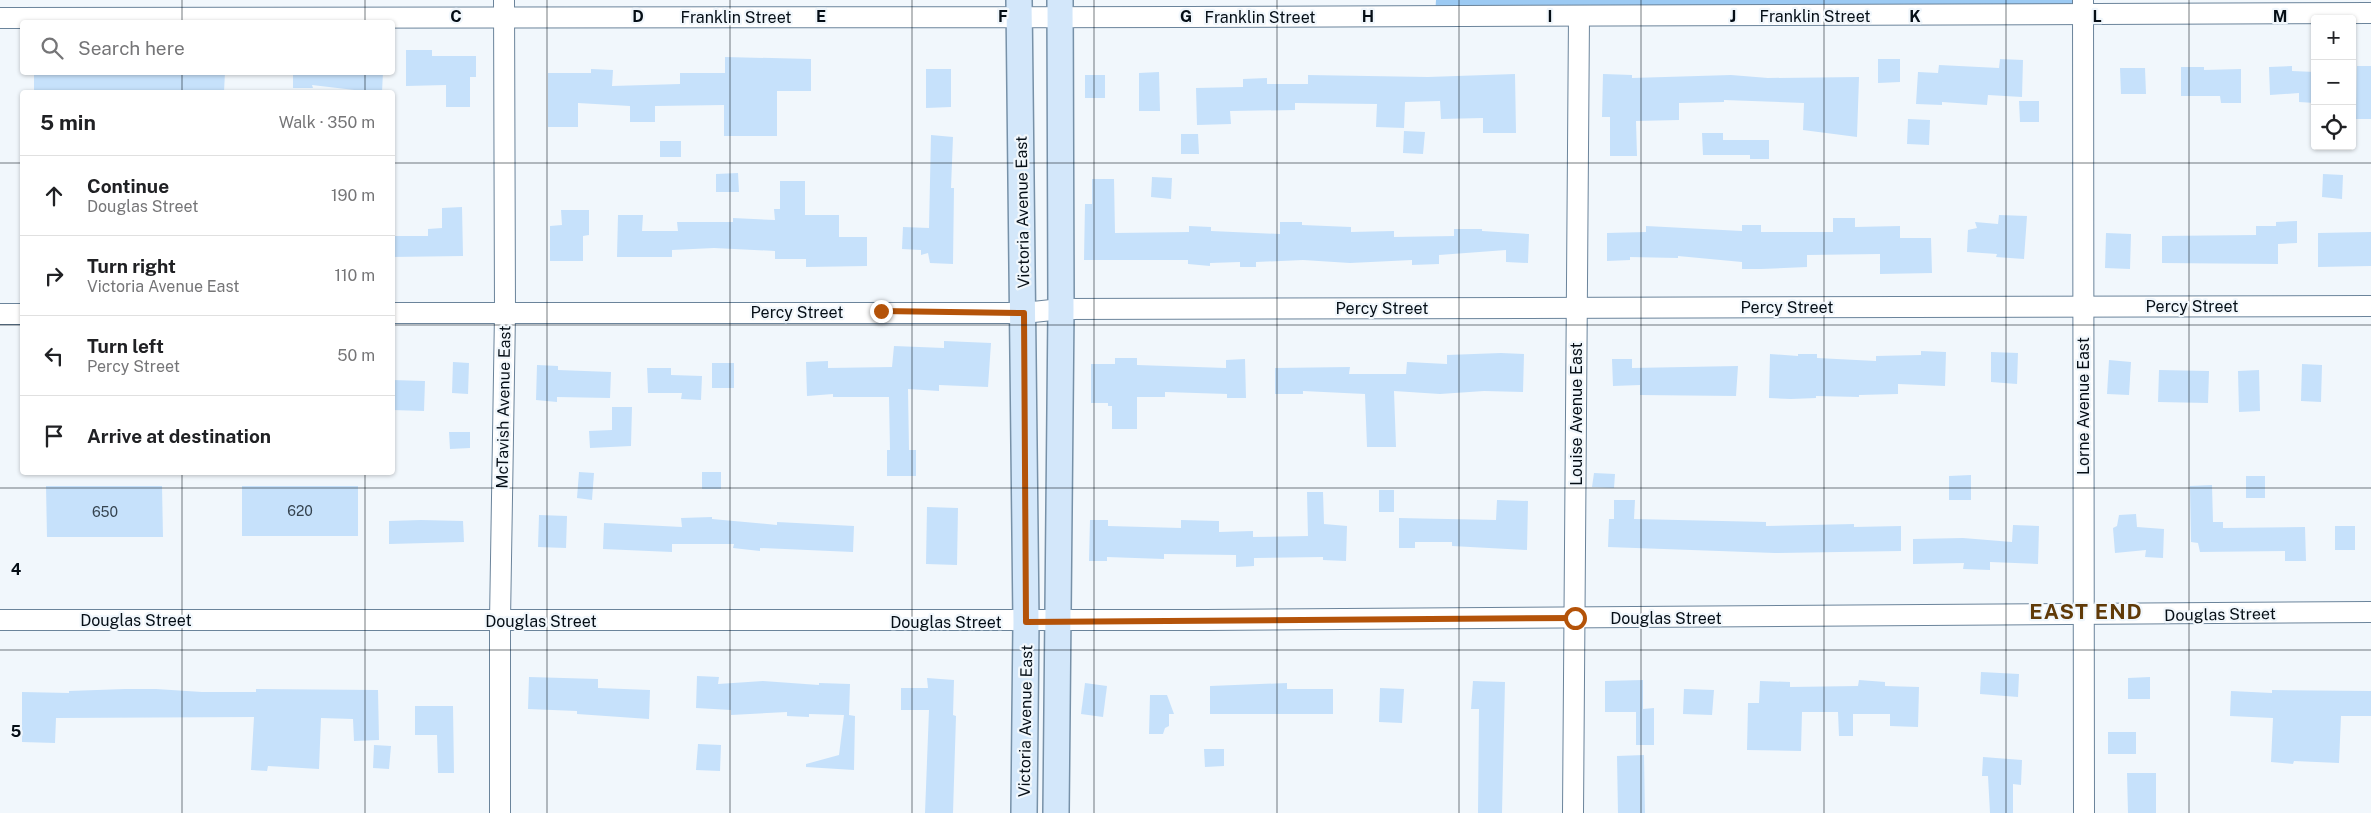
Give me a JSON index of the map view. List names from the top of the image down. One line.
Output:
{"streets":{"main road":["Victoria Avenue East"],"street":["Franklin Street","Percy Street","Lorne Avenue East","McTavish Avenue East","Louise Avenue East","Douglas Street"]},"crossings":[["Franklin Street","Victoria Avenue East"],["Franklin Street","Lorne Avenue East"],["Franklin Street","McTavish Avenue East"],["Franklin Street","Louise Avenue East"],["Victoria Avenue East","Percy Street"],["Victoria Avenue East","Douglas Street"],["Percy Street","Lorne Avenue East"],["Percy Street","McTavish Avenue East"],["Percy Street","Louise Avenue East"],["Lorne Avenue East","Douglas Street"],["McTavish Avenue East","Douglas Street"],["Louise Avenue East","Douglas Street"]],"districts":["EAST END"],"house_numbers":["620","650"],"page":{"map_buttons":["+","−"],"search":"Search here","heading":["5 min","Walk · 350 m"],"list":[["Continue","Douglas Street","190 m"],["Turn right","Victoria Avenue East","110 m"],["Turn left","Percy Street","50 m"],"Arrive at destination"]},"grid":{"columns":["C","D","E","F","G","H","I","J","K","L","M"],"rows":["4","5"]}}
